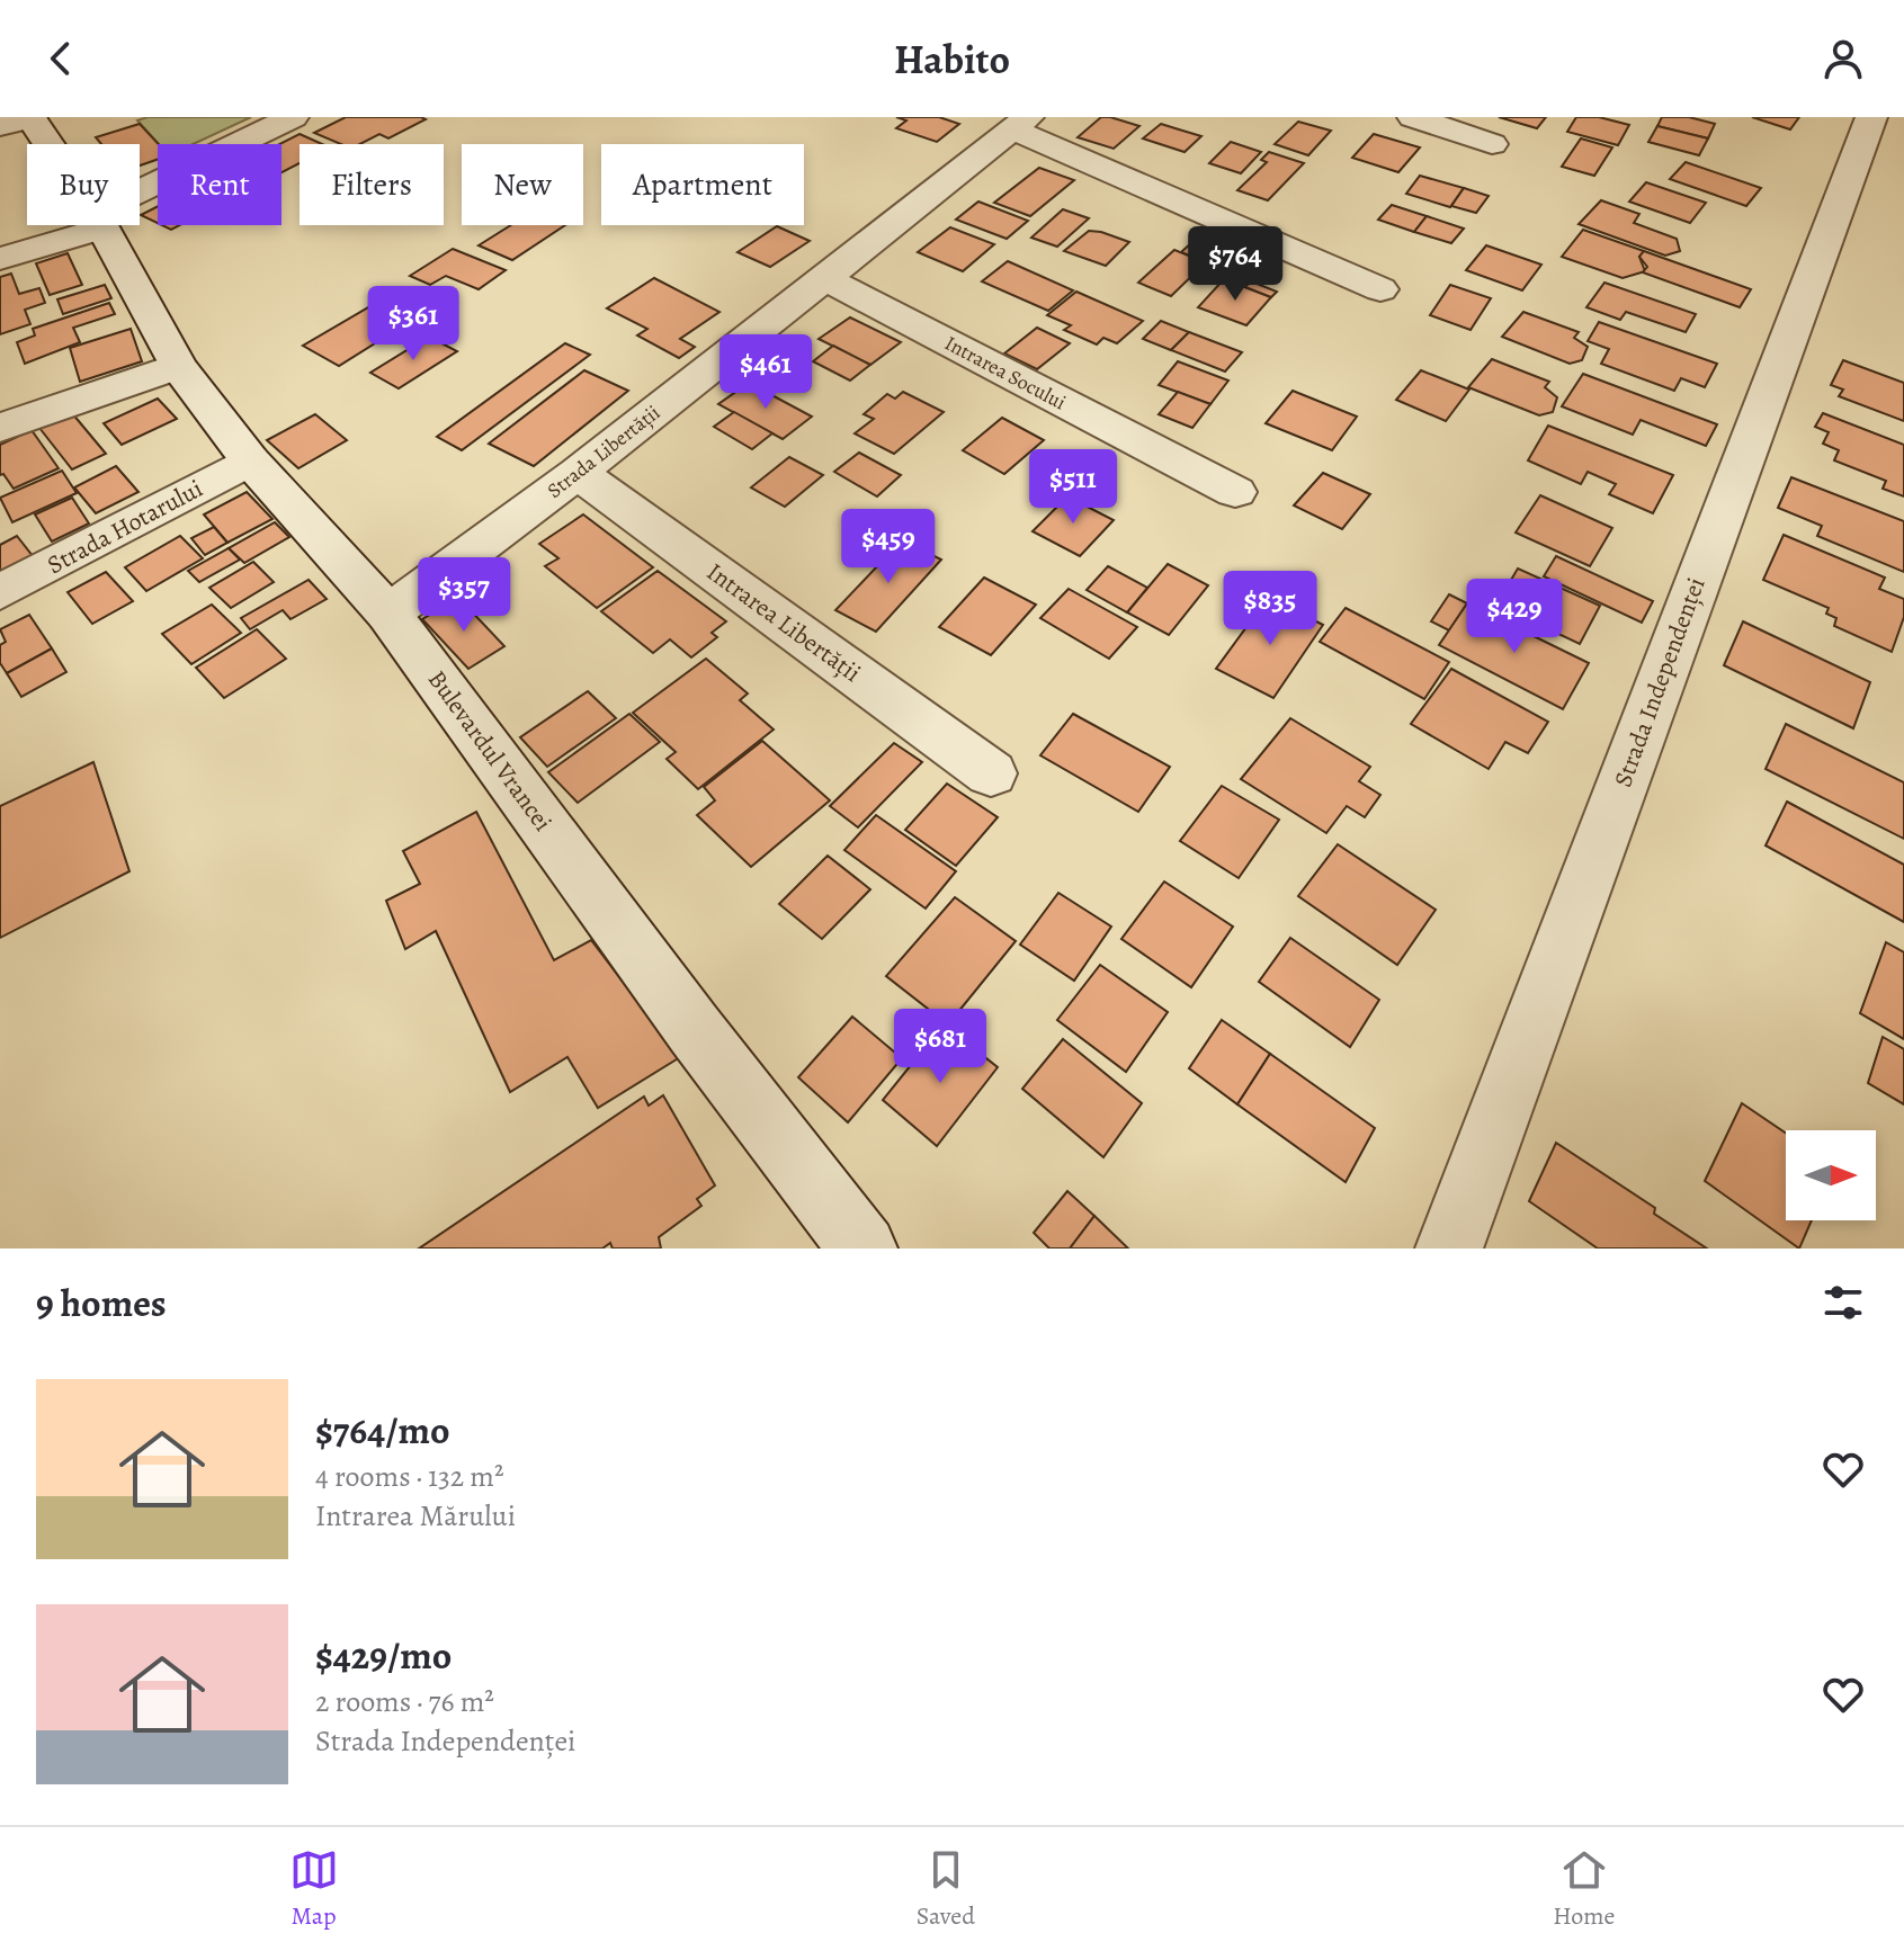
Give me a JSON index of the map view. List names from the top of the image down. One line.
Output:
{"streets":{"street":["Intrarea Socului","Strada Libertății","Strada Hotarului","Intrarea Libertății","Strada Independenței","Bulevardul Vrancei"]},"crossings":[["Intrarea Socului","Strada Libertății"],["Strada Libertății","Intrarea Libertății"],["Strada Libertății","Bulevardul Vrancei"],["Strada Hotarului","Bulevardul Vrancei"]],"north":"right","page":{"header":"Habito","chip":["Buy","Rent","Filters","New","Apartment"],"price":["$764","$361","$461","$511","$459","$357","$835","$429","$681"],"heading":"9 homes","list":[{"name":"$764/mo","note":"4 rooms · 132 m² · Intrarea Mărului"},{"name":"$429/mo","note":"2 rooms · 76 m² · Strada Independenței"}],"tabs":["Map","Saved","Home"]}}
